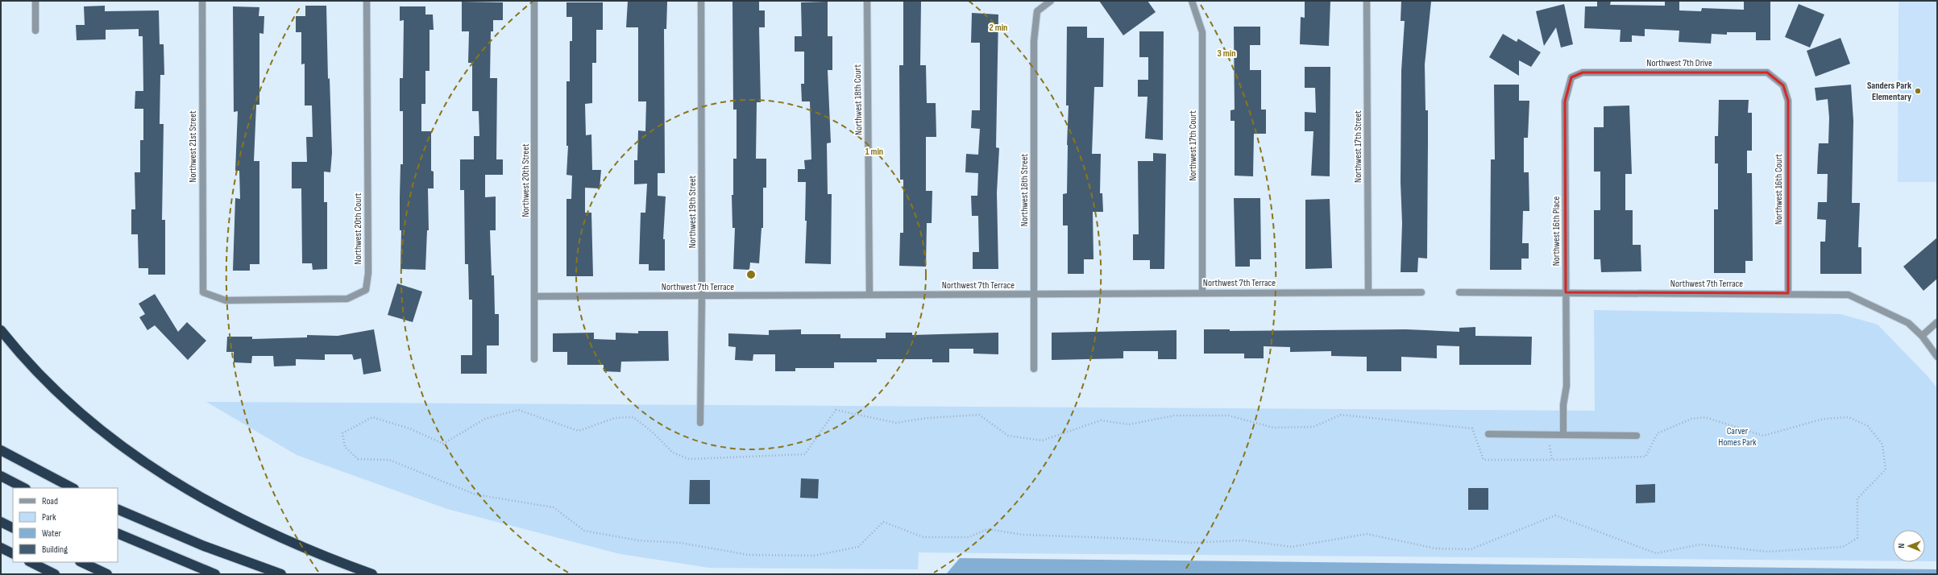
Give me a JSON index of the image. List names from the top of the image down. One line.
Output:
{"streets":{"street":["Northwest 7th Drive","Northwest 18th Court","Northwest 17th Court","Northwest 21st Street","Northwest 17th Street","Northwest 20th Street","Northwest 16th Court","Northwest 18th Street","Northwest 19th Street","Northwest 20th Court","Northwest 16th Place","Northwest 7th Terrace"]},"crossings":[["Northwest 7th Drive","Northwest 16th Court"],["Northwest 7th Drive","Northwest 16th Place"],["Northwest 18th Court","Northwest 7th Terrace"],["Northwest 17th Court","Northwest 7th Terrace"],["Northwest 21st Street","Northwest 20th Court"],["Northwest 17th Street","Northwest 7th Terrace"],["Northwest 20th Street","Northwest 7th Terrace"],["Northwest 16th Court","Northwest 7th Terrace"],["Northwest 18th Street","Northwest 7th Terrace"],["Northwest 19th Street","Northwest 7th Terrace"],["Northwest 16th Place","Northwest 7th Terrace"]],"parks":["Carver Homes Park"],"places":["Sanders Park Elementary"],"legend":["Road","Park","Water","Building"],"north":"left","rings":["2 min","3 min","1 min"]}
